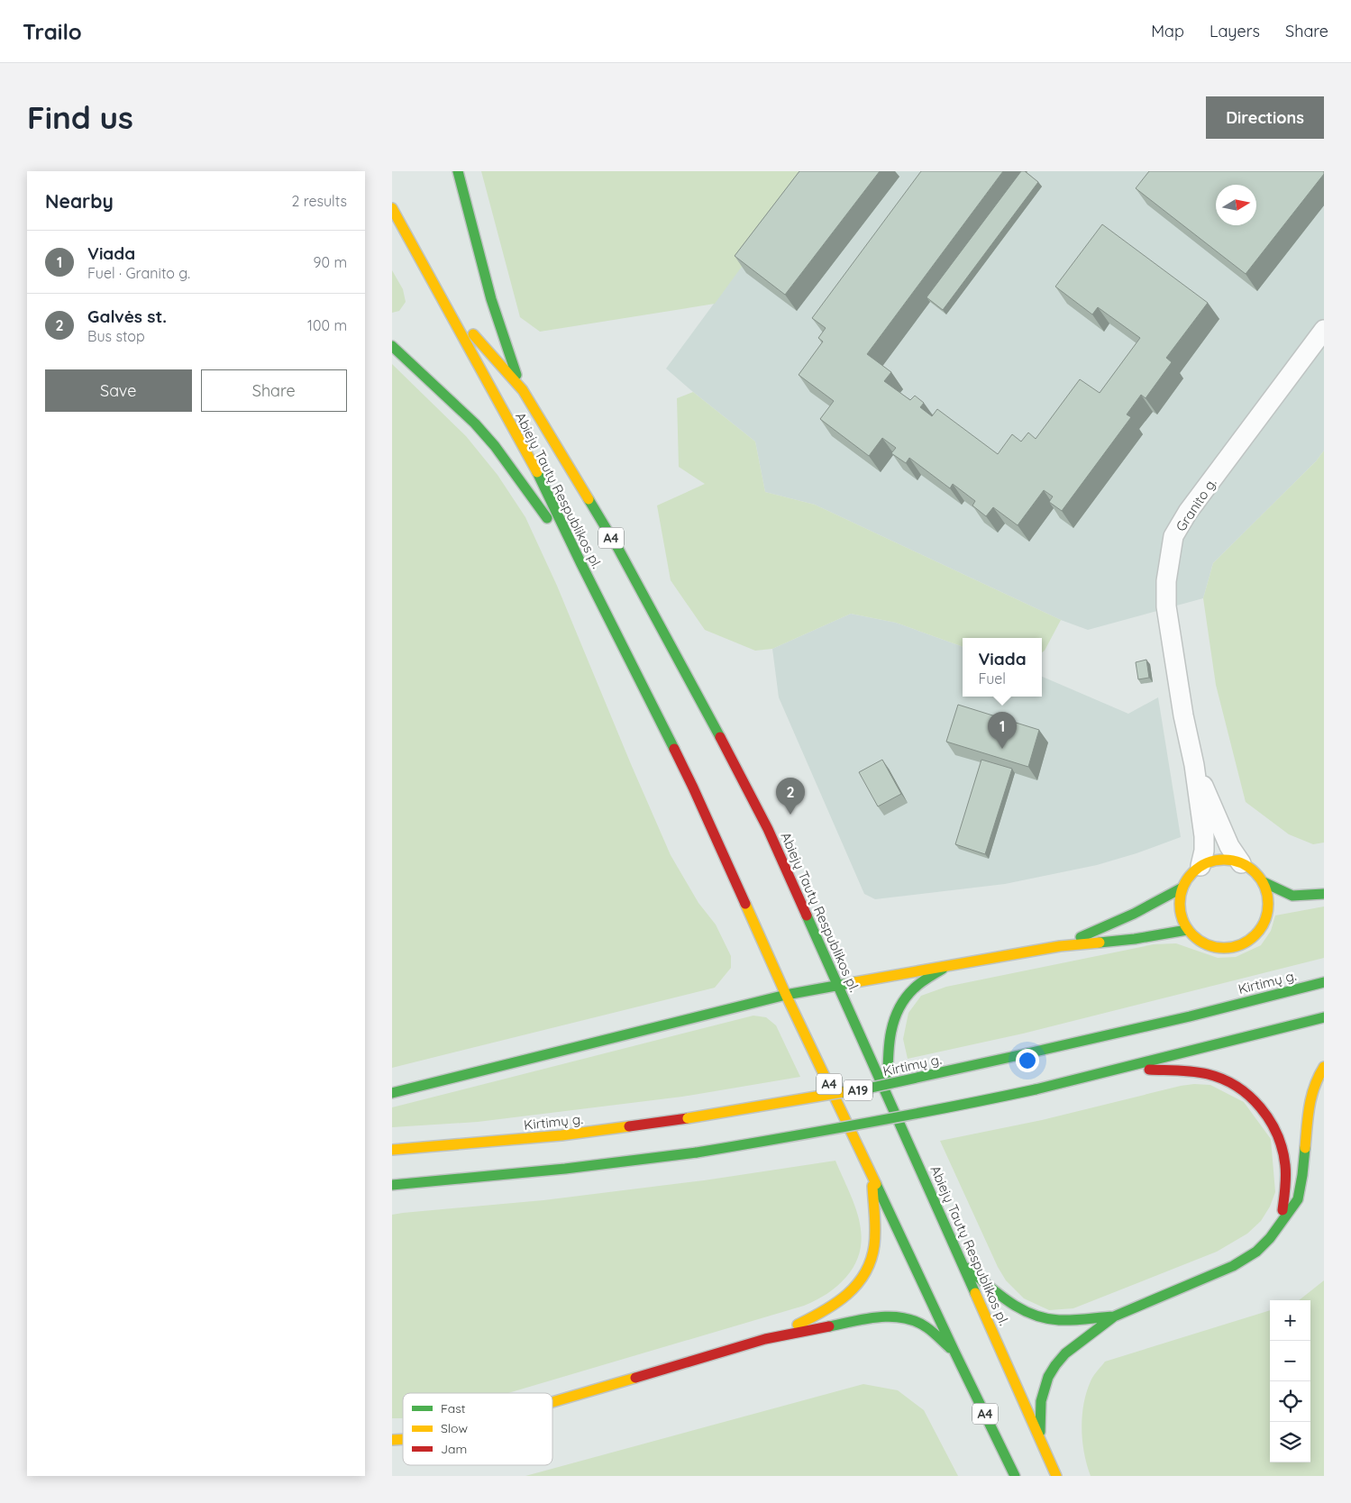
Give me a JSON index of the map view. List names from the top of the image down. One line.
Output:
{"streets":{"highway":["Abiejų Tautų Respublikos pl.","A4","Kirtimų g.","A19"],"street":["Granito g."]},"legend":["Fast","Slow","Jam"],"north":"right","page":{"header":"Trailo","nav":["Map","Layers","Share"],"buttons":["Directions",["Save","Share"]],"title":"Find us","heading":["Nearby","2 results"],"list":[{"mark":"1","name":"Viada","note":"Fuel · Granito g.","value":"90 m"},{"mark":"2","name":"Galvės st.","note":"Bus stop","value":"100 m"}],"popup":["Viada","Fuel"],"pins":["1","2"],"map_buttons":["+","−"]}}
